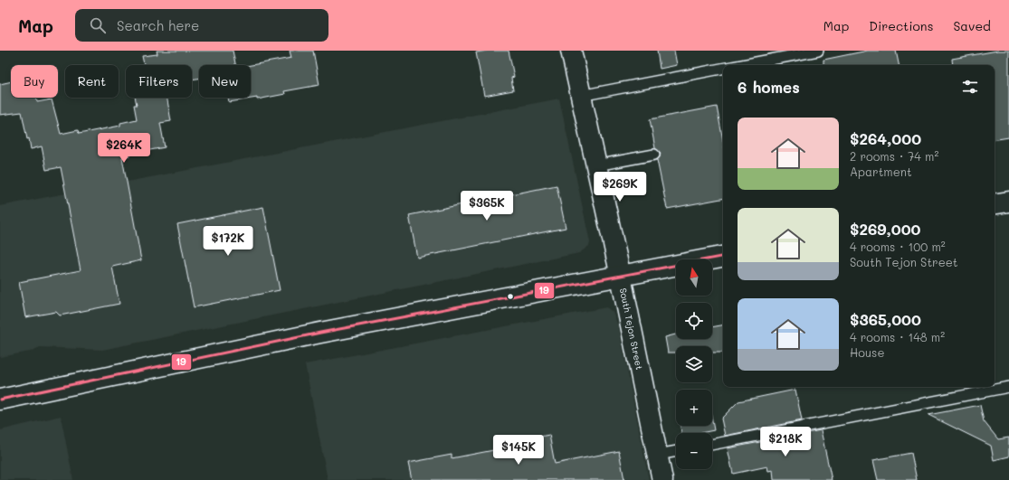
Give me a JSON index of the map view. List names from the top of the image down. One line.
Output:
{"streets":{"main road":["South Tejon Street"]},"lines":["transit line 19"],"north":"top","page":{"header":"Map","search":"Search here","nav":["Map","Directions","Saved"],"chip":["Buy","Rent","Filters","New"],"heading":"6 homes","list":[{"name":"$264,000","note":"2 rooms · 74 m² · Apartment"},{"name":"$269,000","note":"4 rooms · 100 m² · South Tejon Street"},{"name":"$365,000","note":"4 rooms · 148 m² · House"}],"price":["$264K","$269K","$365K","$172K","$218K","$145K"],"map_buttons":["+","−"]}}
